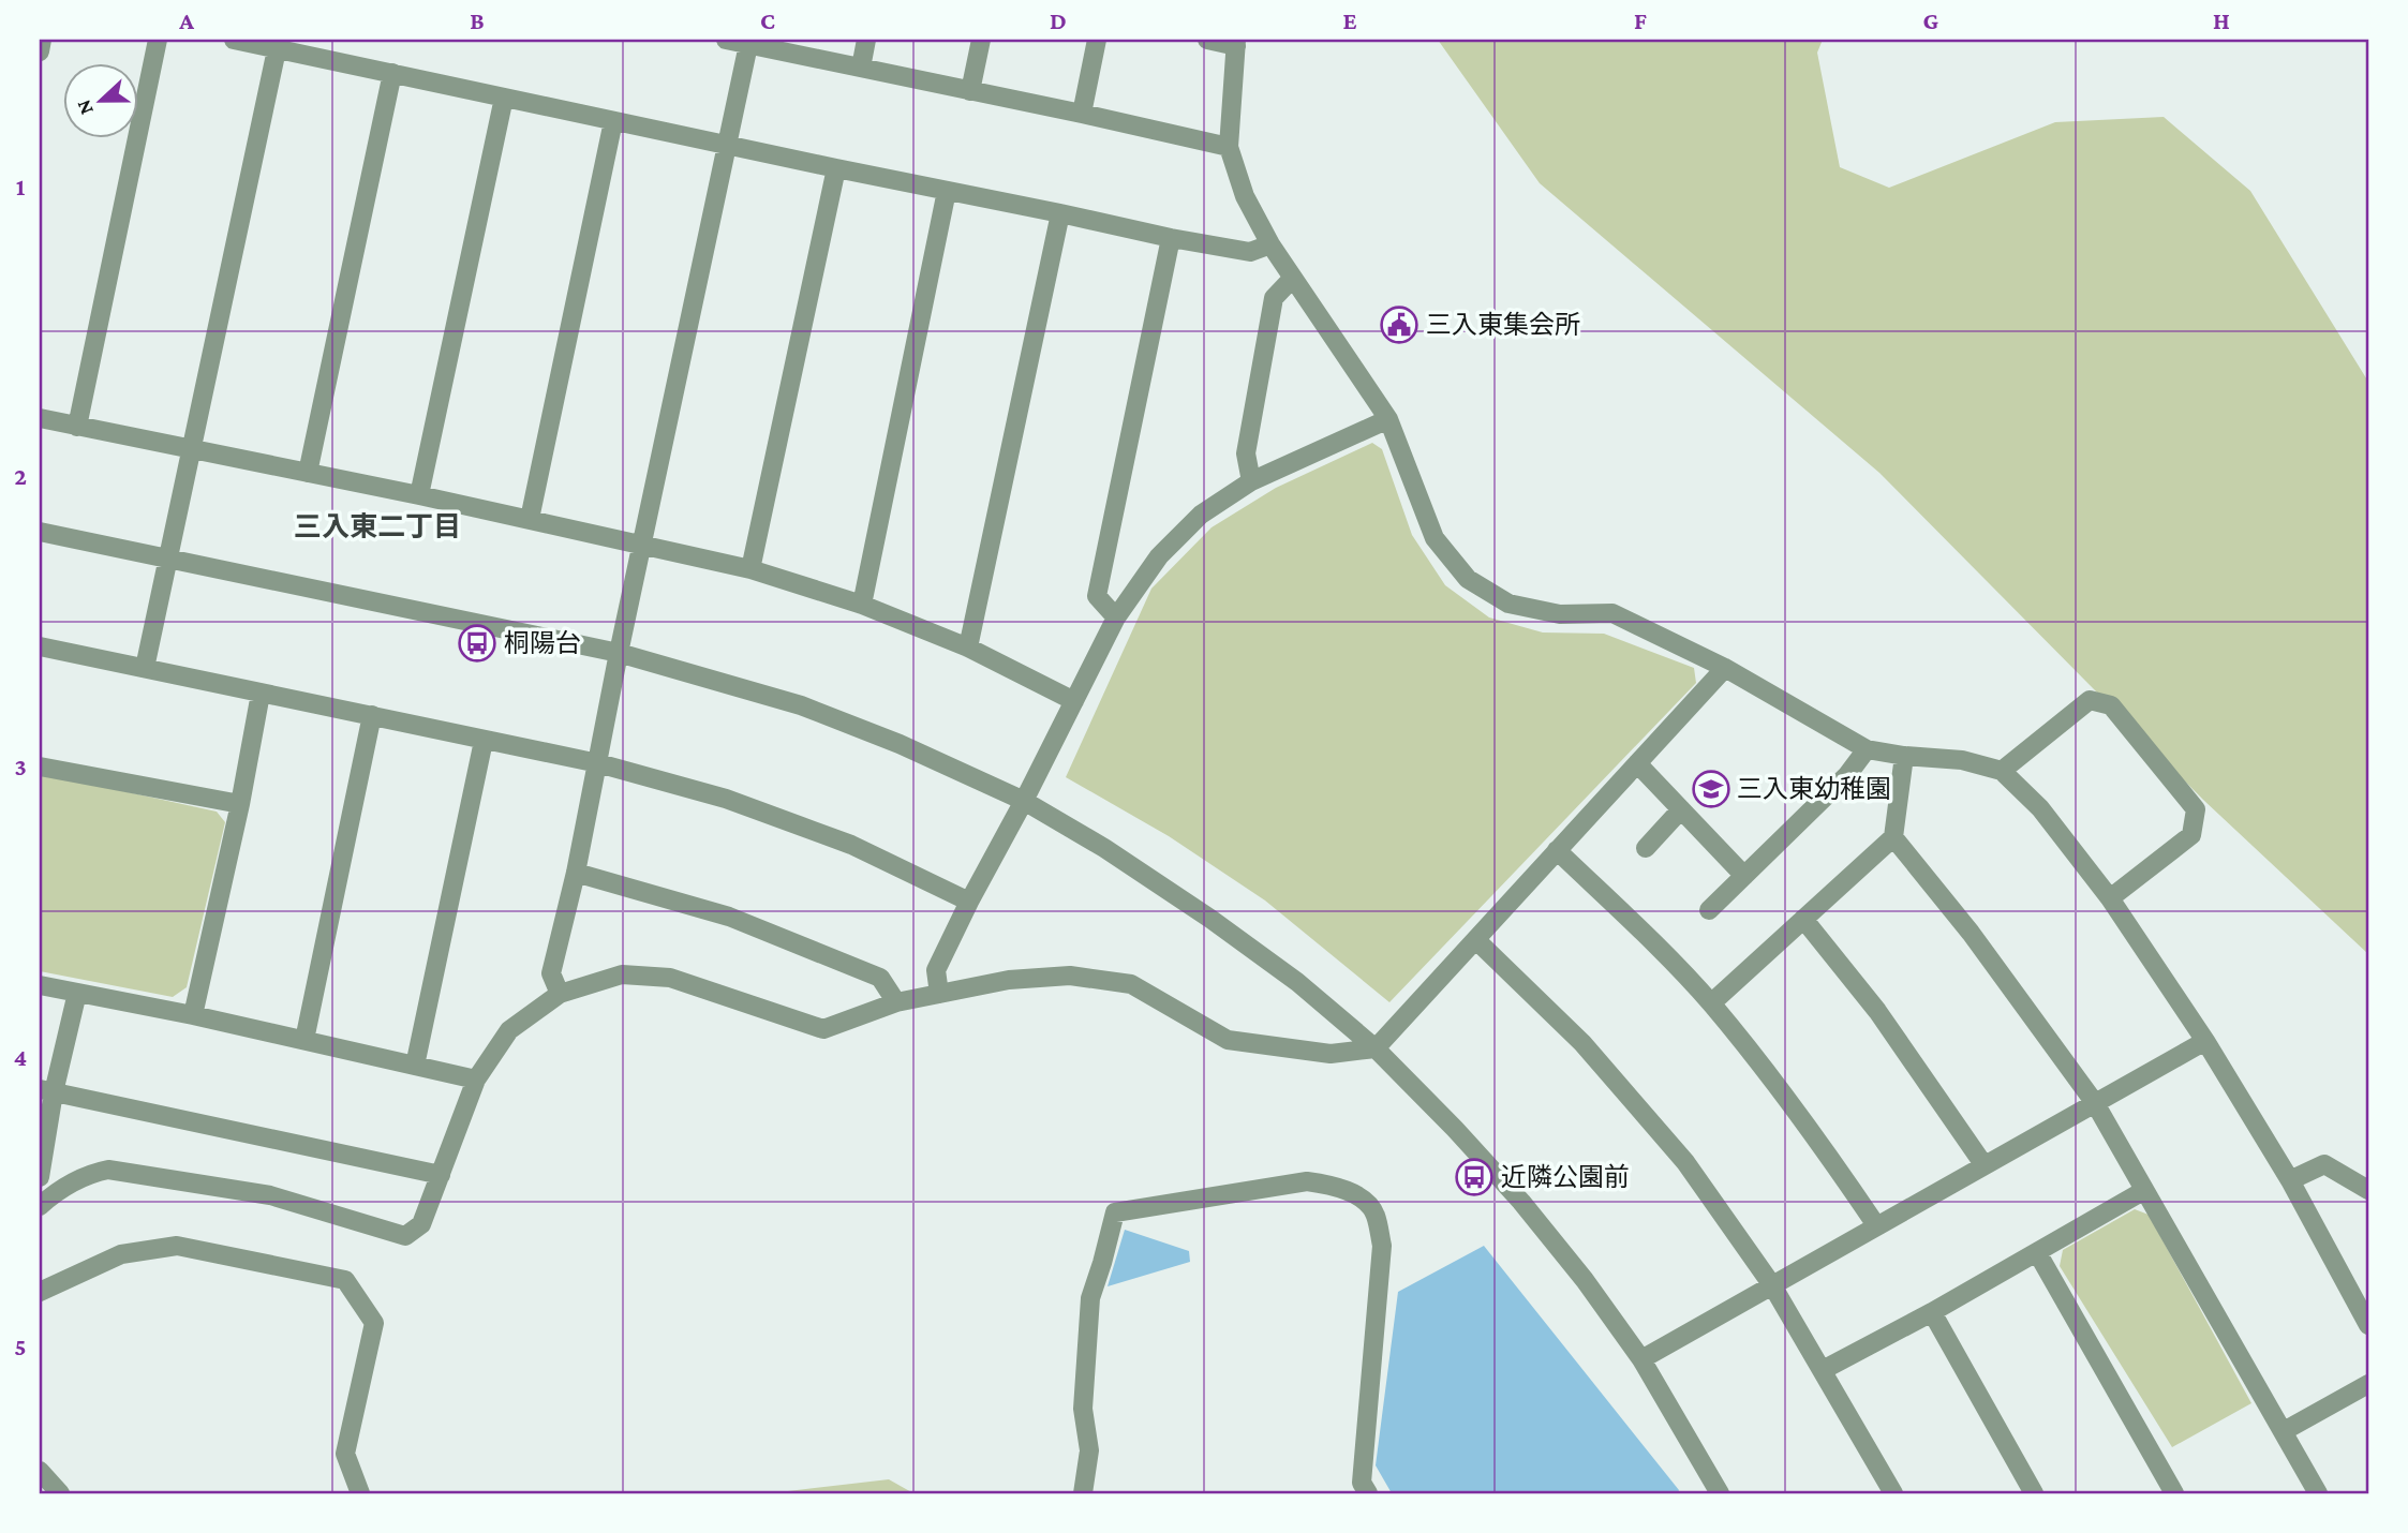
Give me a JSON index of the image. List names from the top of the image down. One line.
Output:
{"districts":["三入東二丁目"],"places":{"public building":["三入東集会所"],"bus stop":["桐陽台","近隣公園前"],"school or university":["三入東幼稚園"]},"north":"left","grid":{"columns":["A","B","C","D","E","F","G","H"],"rows":["1","2","3","4","5"]}}
